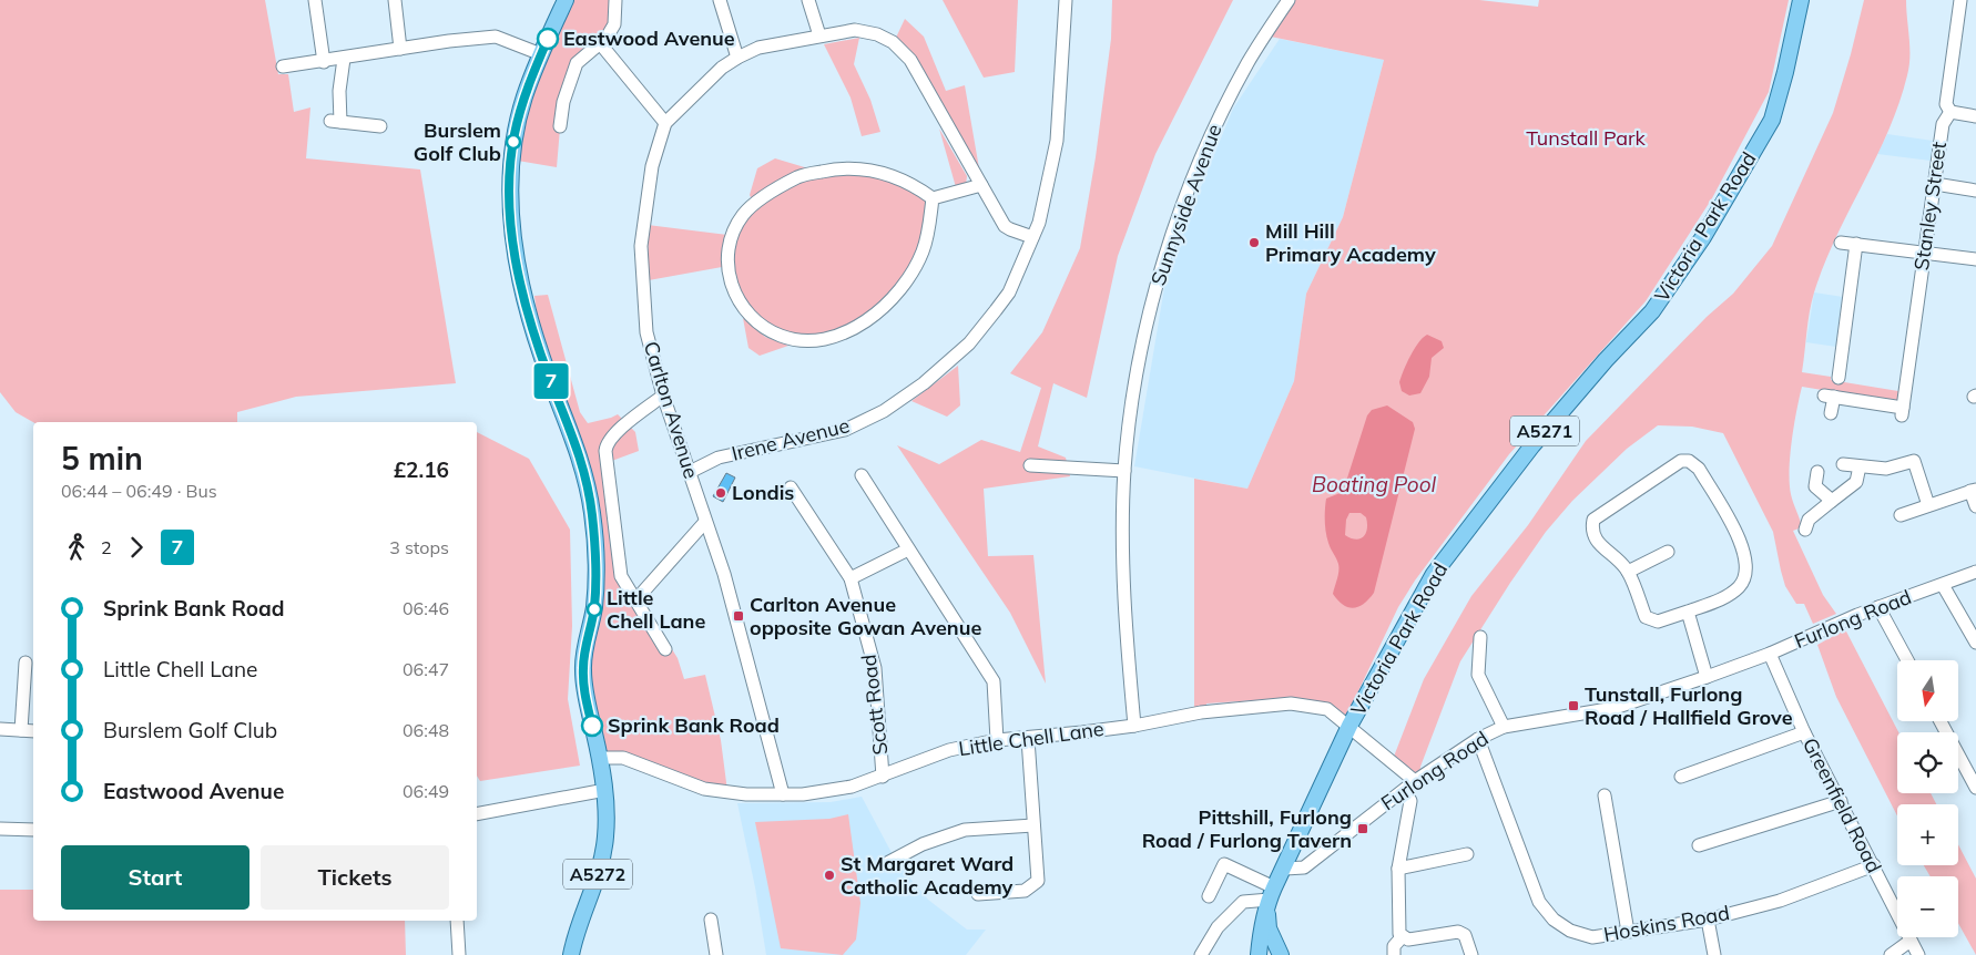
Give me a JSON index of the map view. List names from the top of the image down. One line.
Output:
{"streets":{"main road":["Victoria Park Road","A5271","A5272"],"street":["Sunnyside Avenue","Stanley Street","Carlton Avenue","Irene Avenue","Furlong Road","Scott Road","Little Chell Lane","Greenfield Road","Hoskins Road"]},"crossings":[["Sunnyside Avenue","Little Chell Lane"],["Victoria Park Road","Furlong Road"],["Victoria Park Road","Little Chell Lane"],["Carlton Avenue","Irene Avenue"],["Carlton Avenue","Little Chell Lane"],["Furlong Road","Little Chell Lane"],["Furlong Road","Greenfield Road"],["Furlong Road","Hoskins Road"],["Scott Road","Little Chell Lane"],["Little Chell Lane","A5272"],["Greenfield Road","Hoskins Road"]],"water":["Boating Pool"],"parks":["Tunstall Park"],"places":{"other":["Eastwood Avenue","Burslem Golf Club","Mill Hill Primary Academy","Londis","Little Chell Lane","Sprink Bank Road","St Margaret Ward Catholic Academy"],"transit":["Carlton Avenue opposite Gowan Avenue","Tunstall, Furlong Road / Hallfield Grove","Pittshill, Furlong Road / Furlong Tavern"]},"lines":["bus line 7"],"north":"bottom","page":{"on_map":"7","heading":["5 min","06:44 – 06:49 · Bus","£2.16"],"legs":["2","7","3 stops"],"list":[{"name":"Sprink Bank Road","value":"06:46"},{"name":"Little Chell Lane","value":"06:47"},{"name":"Burslem Golf Club","value":"06:48"},{"name":"Eastwood Avenue","value":"06:49"}],"map_buttons":["+","−"],"buttons":["Start","Tickets"]}}
